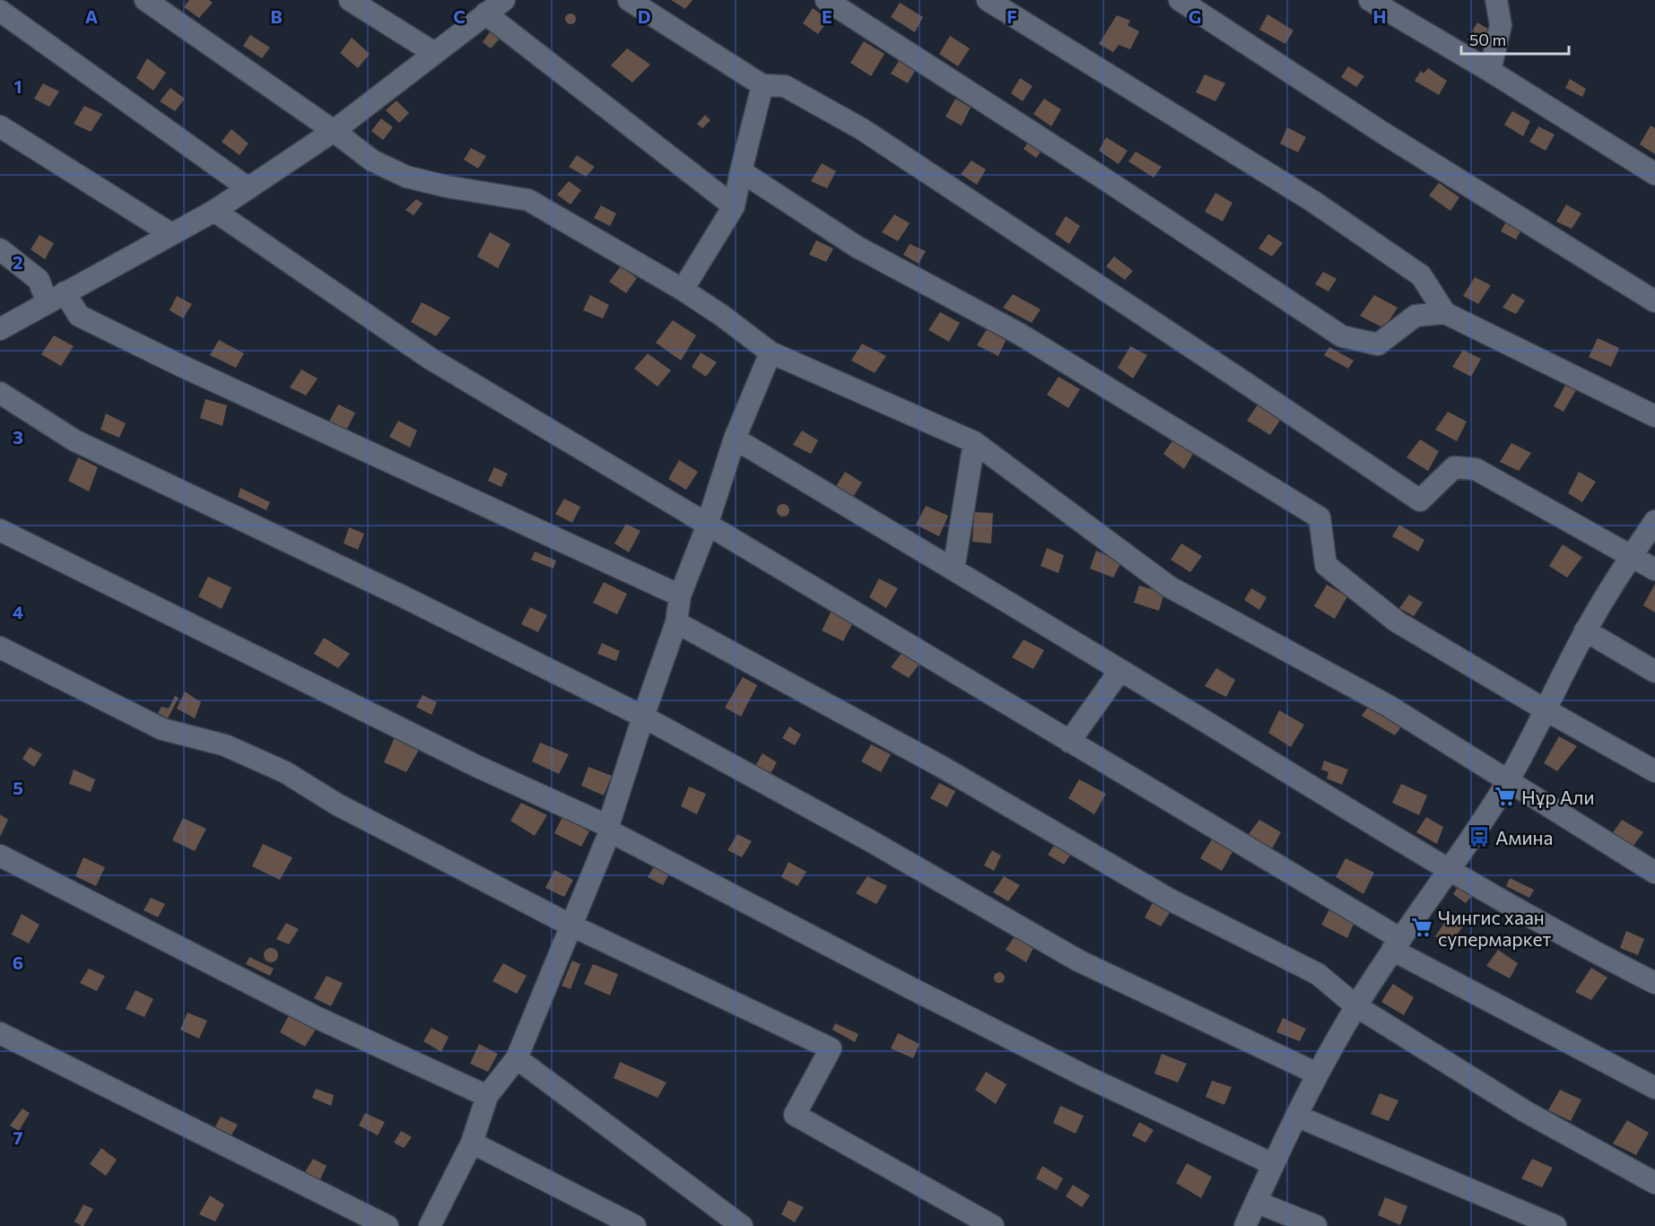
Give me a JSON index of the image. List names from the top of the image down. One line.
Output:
{"places":{"supermarket":["Нұр Али","Чингис хаан супермаркет"],"bus stop":["Амина"]},"scale_bar":"50 m","grid":{"columns":["A","B","C","D","E","F","G","H"],"rows":["1","2","3","4","5","6","7"]}}
